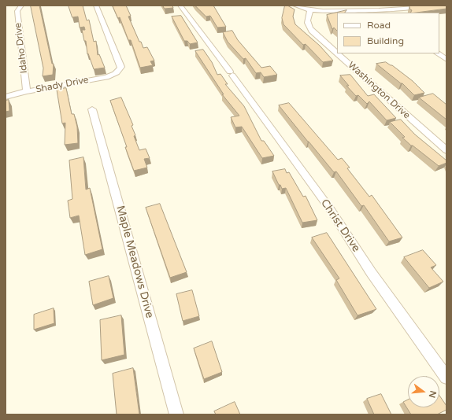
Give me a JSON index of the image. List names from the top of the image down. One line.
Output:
{"streets":{"street":["Idaho Drive","Shady Drive","Washington Drive","Christ Drive","Maple Meadows Drive"]},"crossings":[["Idaho Drive","Shady Drive"]],"legend":["Road","Building"],"north":"right"}
